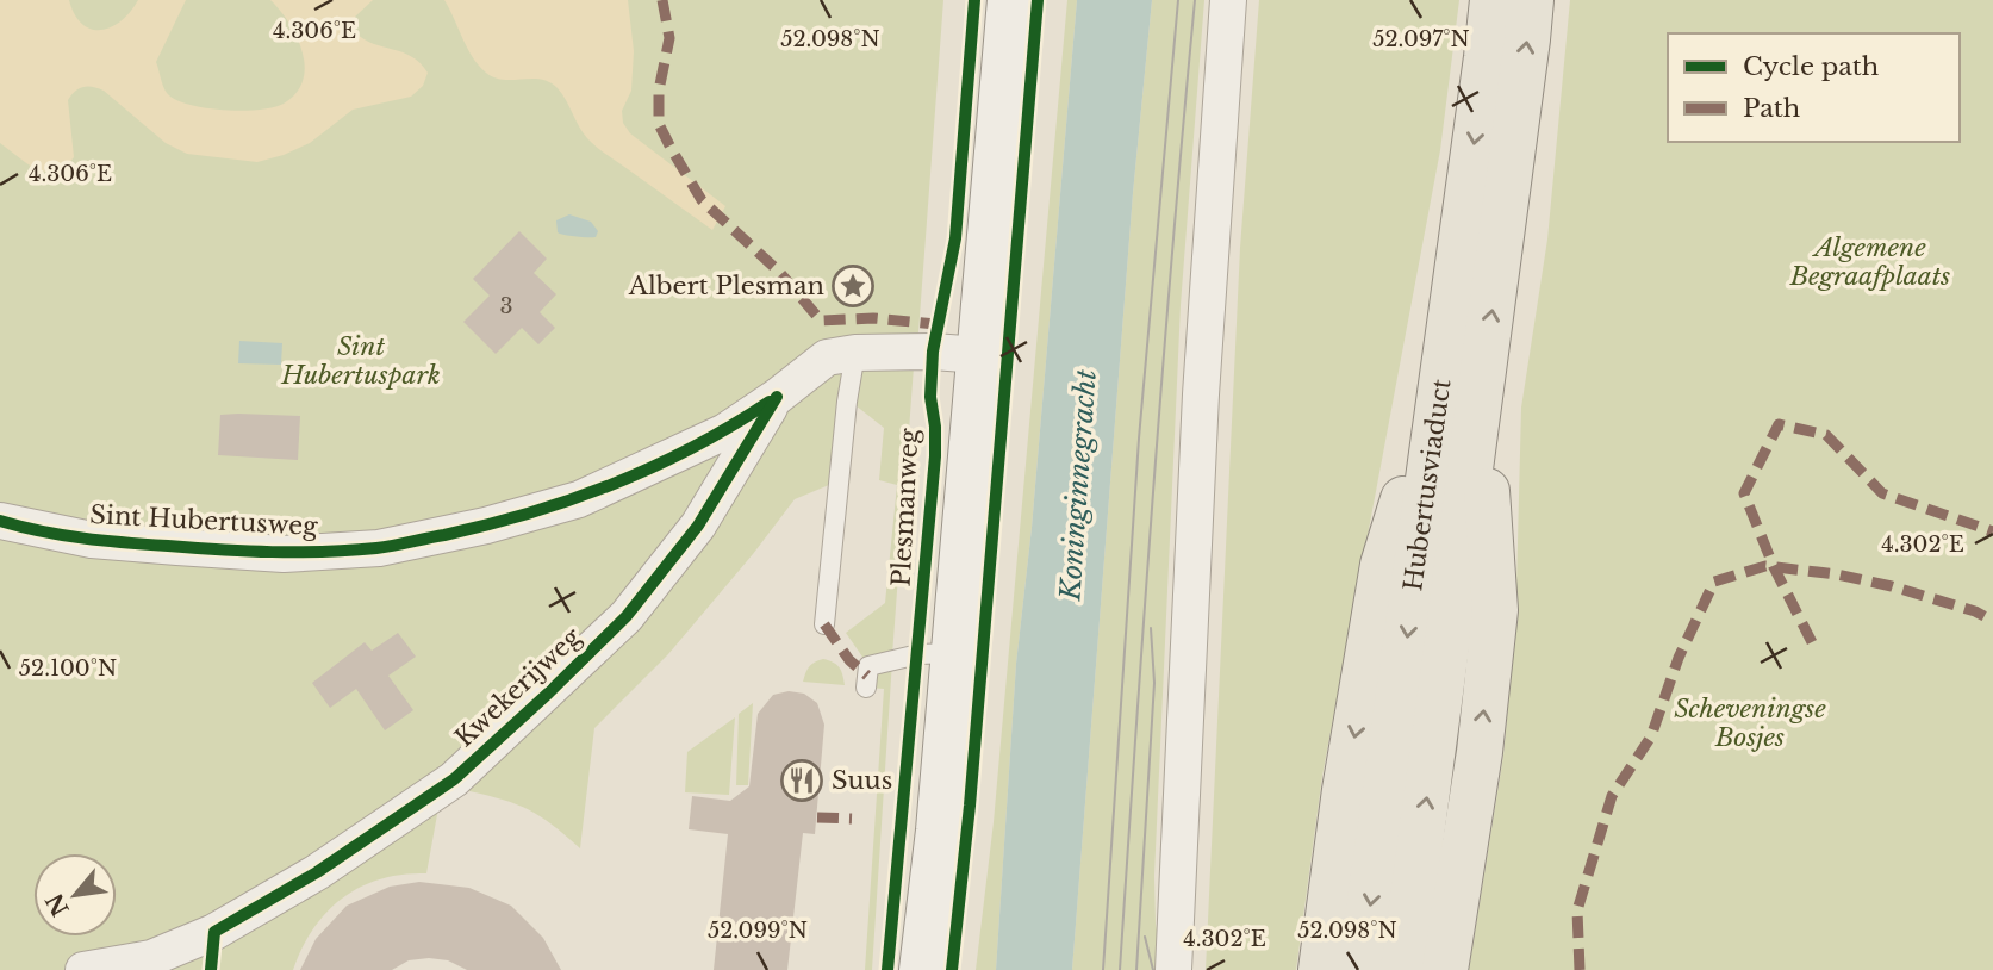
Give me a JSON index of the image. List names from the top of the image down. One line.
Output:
{"streets":{"main road":["Hubertusviaduct"],"street":["Sint Hubertusweg","Kwekerijweg"],"cycle path":["Plesmanweg"]},"crossings":[["Sint Hubertusweg","Kwekerijweg"]],"water":["Koninginnegracht"],"parks":["Algemene Begraafplaats","Sint Hubertuspark","Scheveningse Bosjes"],"places":{"place":["Albert Plesman"],"restaurant":["Suus"]},"house_numbers":["3"],"legend":["Cycle path","Path"],"north":"bottom left","coordinates":["4.306°E","52.098°N","52.097°N","4.302°E","52.100°N","52.099°N"]}
